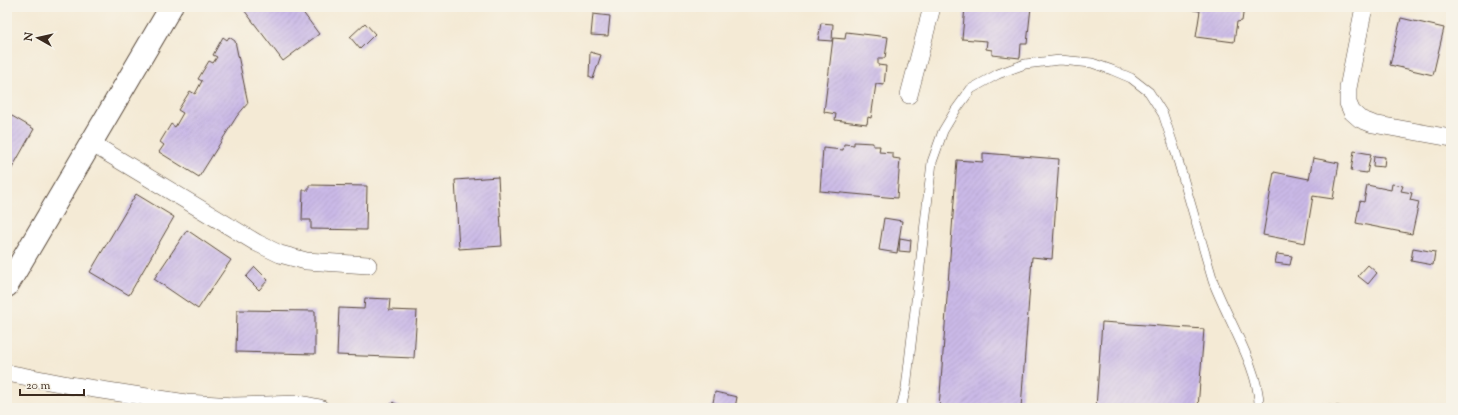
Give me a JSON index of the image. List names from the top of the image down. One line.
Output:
{"scale_bar":"20 m","north":"left"}
